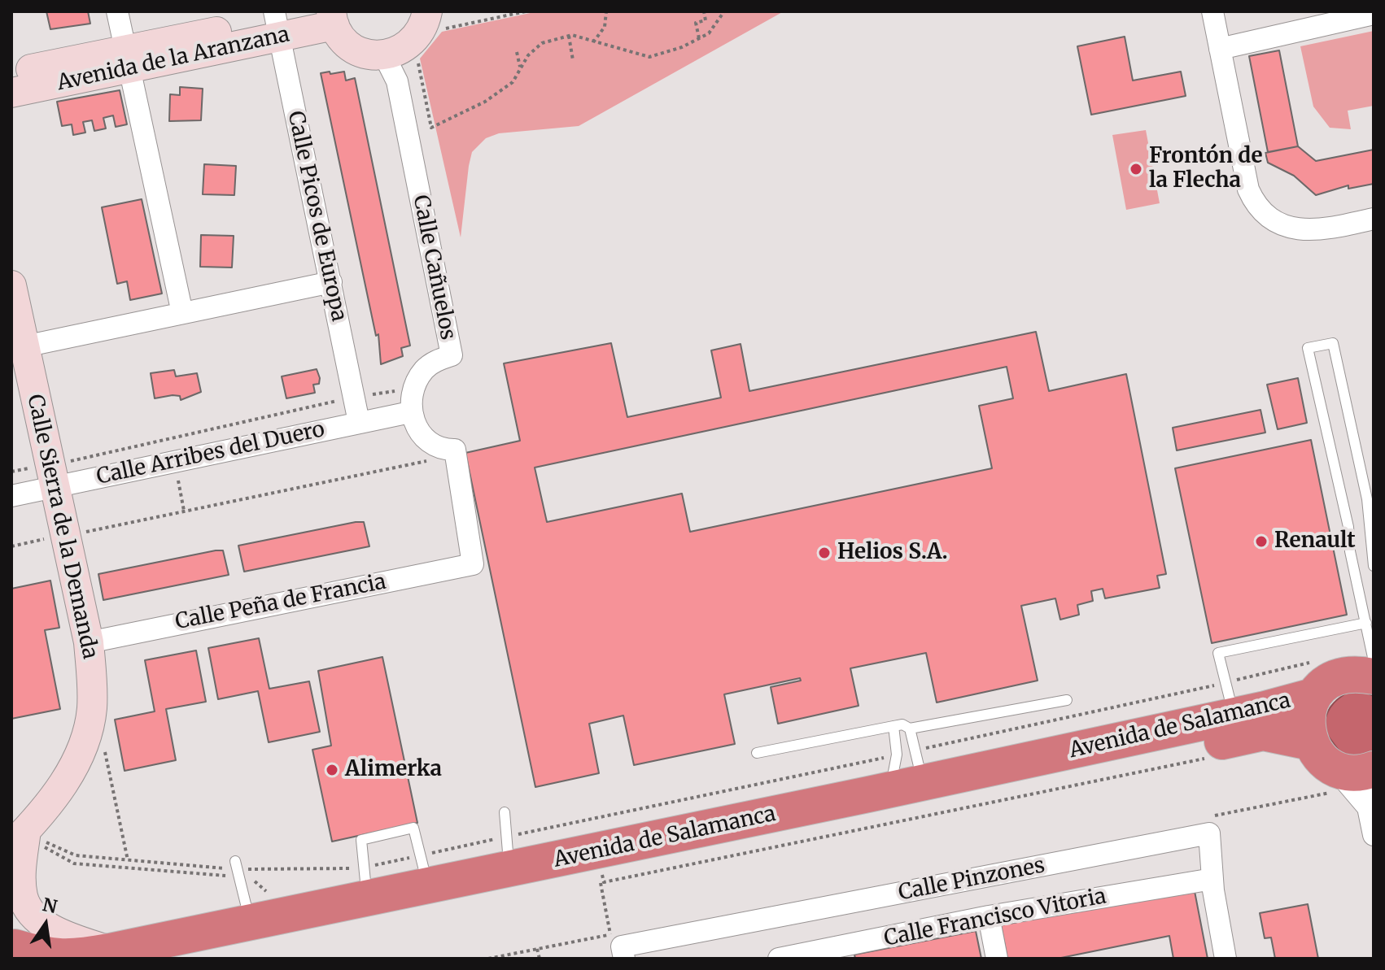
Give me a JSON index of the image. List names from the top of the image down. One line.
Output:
{"streets":{"highway":["Avenida de Salamanca"],"street":["Avenida de la Aranzana","Calle Picos de Europa","Calle Cañuelos","Calle Arribes del Duero","Calle Sierra de la Demanda","Calle Peña de Francia","Calle Pinzones","Calle Francisco Vitoria"]},"crossings":[["Avenida de la Aranzana","Calle Picos de Europa"],["Calle Picos de Europa","Calle Arribes del Duero"],["Calle Cañuelos","Calle Arribes del Duero"],["Calle Cañuelos","Calle Peña de Francia"],["Calle Arribes del Duero","Calle Sierra de la Demanda"],["Calle Arribes del Duero","Calle Peña de Francia"],["Calle Sierra de la Demanda","Calle Peña de Francia"],["Calle Pinzones","Calle Francisco Vitoria"]],"places":["Frontón de la Flecha","Renault","Helios S.A.","Alimerka"],"north":"top"}
